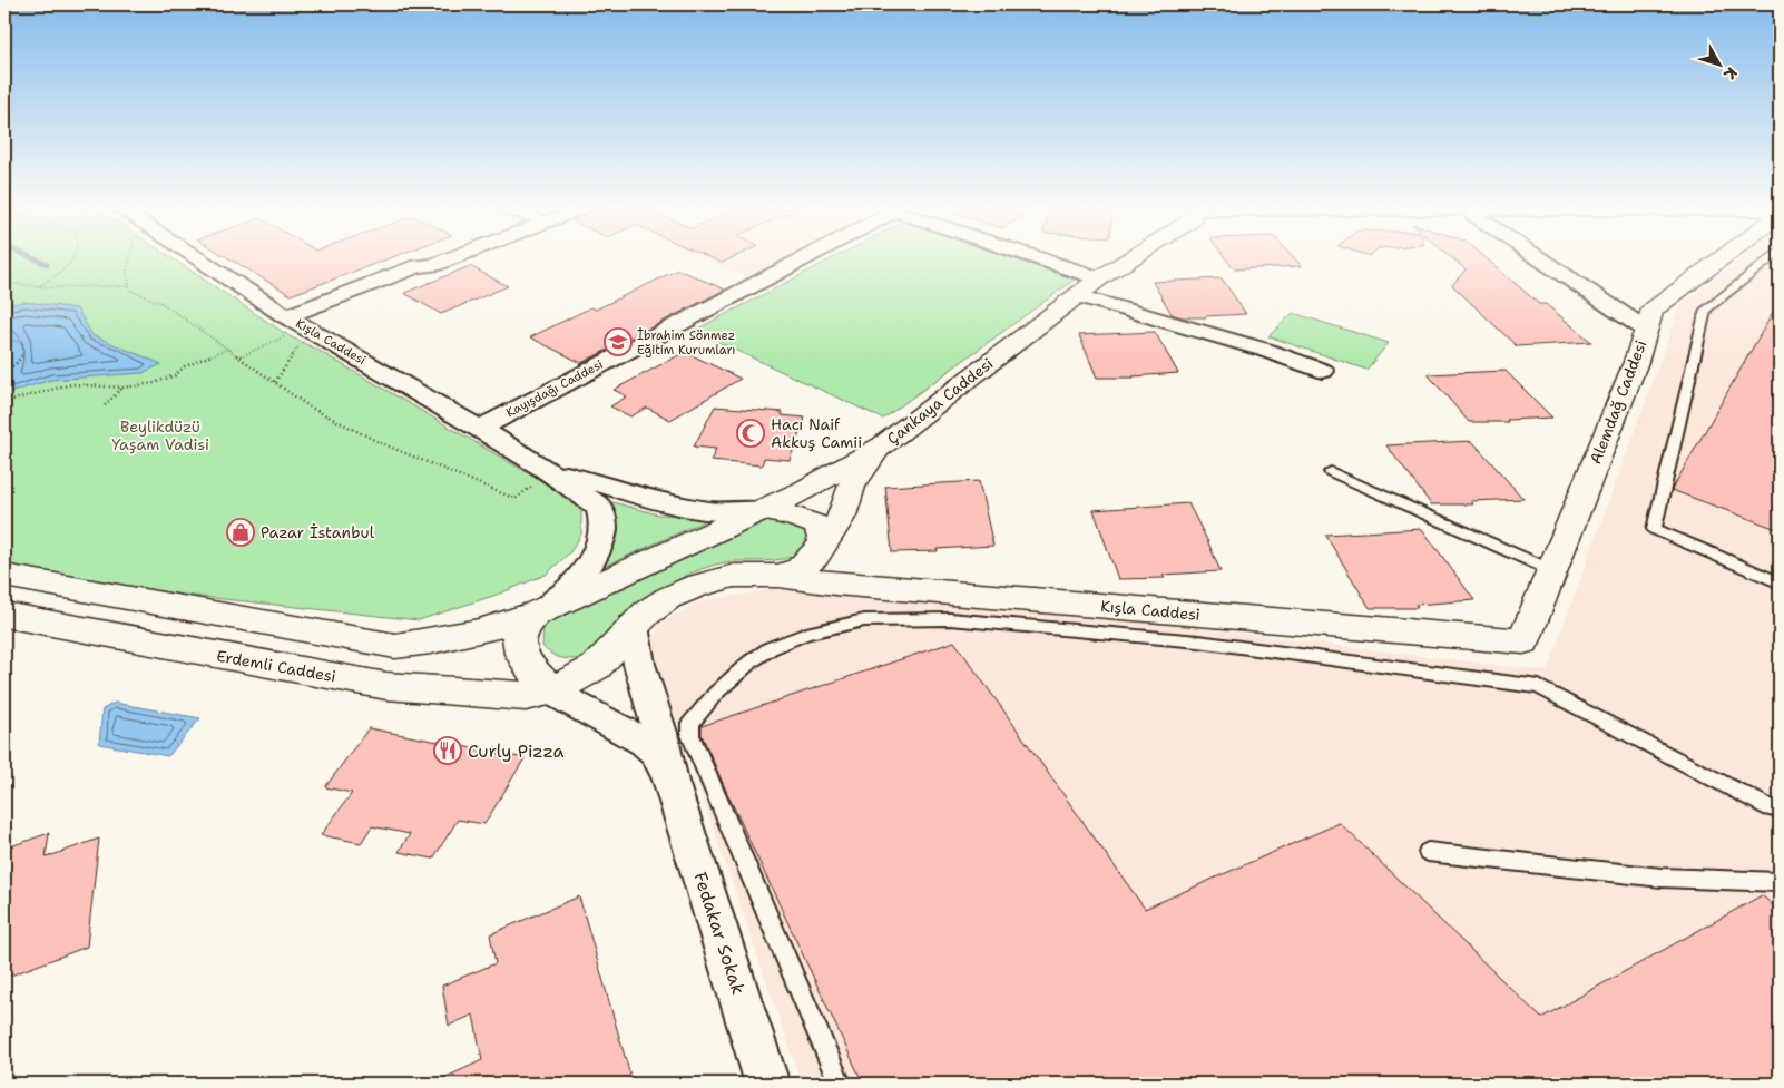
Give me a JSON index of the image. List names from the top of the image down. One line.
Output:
{"streets":{"main road":["Kışla Caddesi","Çankaya Caddesi","Alemdağ Caddesi","Erdemli Caddesi"],"street":["Kayışdağı Caddesi","Fedakar Sokak"]},"crossings":[["Kışla Caddesi","Kayışdağı Caddesi"],["Kışla Caddesi","Alemdağ Caddesi"]],"parks":["Beylikdüzü Yaşam Vadisi"],"places":{"school or university":["İbrahim Sönmez Eğitim Kurumları"],"mosque":["Hacı Naif Akkuş Camii"],"shop":["Pazar İstanbul"],"restaurant":["Curly Pizza"]},"north":"bottom right"}
